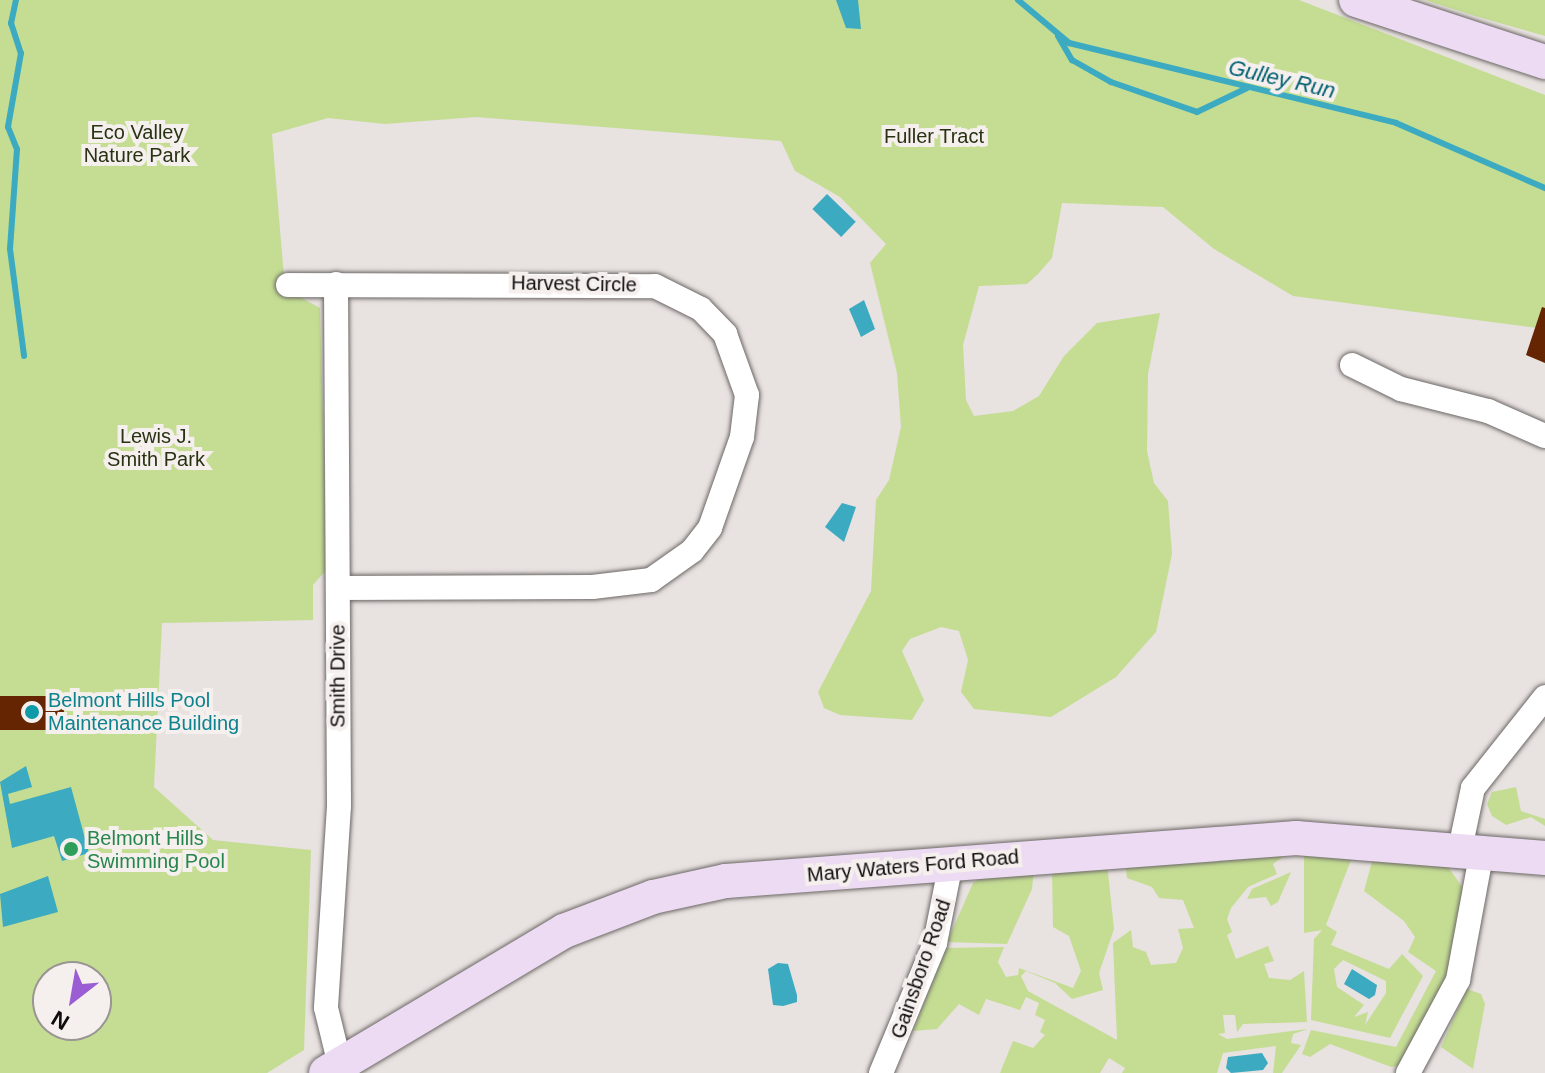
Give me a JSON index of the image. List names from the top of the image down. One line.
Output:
{"streets":{"street":["Harvest Circle","Smith Drive","Mary Waters Ford Road","Gainsboro Road"]},"crossings":[["Harvest Circle","Smith Drive"],["Smith Drive","Mary Waters Ford Road"],["Mary Waters Ford Road","Gainsboro Road"]],"water":["Gulley Run"],"parks":["Eco Valley Nature Park","Fuller Tract","Lewis J. Smith Park"],"places":["Belmont Hills Pool Maintenance Building","Belmont Hills Swimming Pool"],"north":"bottom left"}
